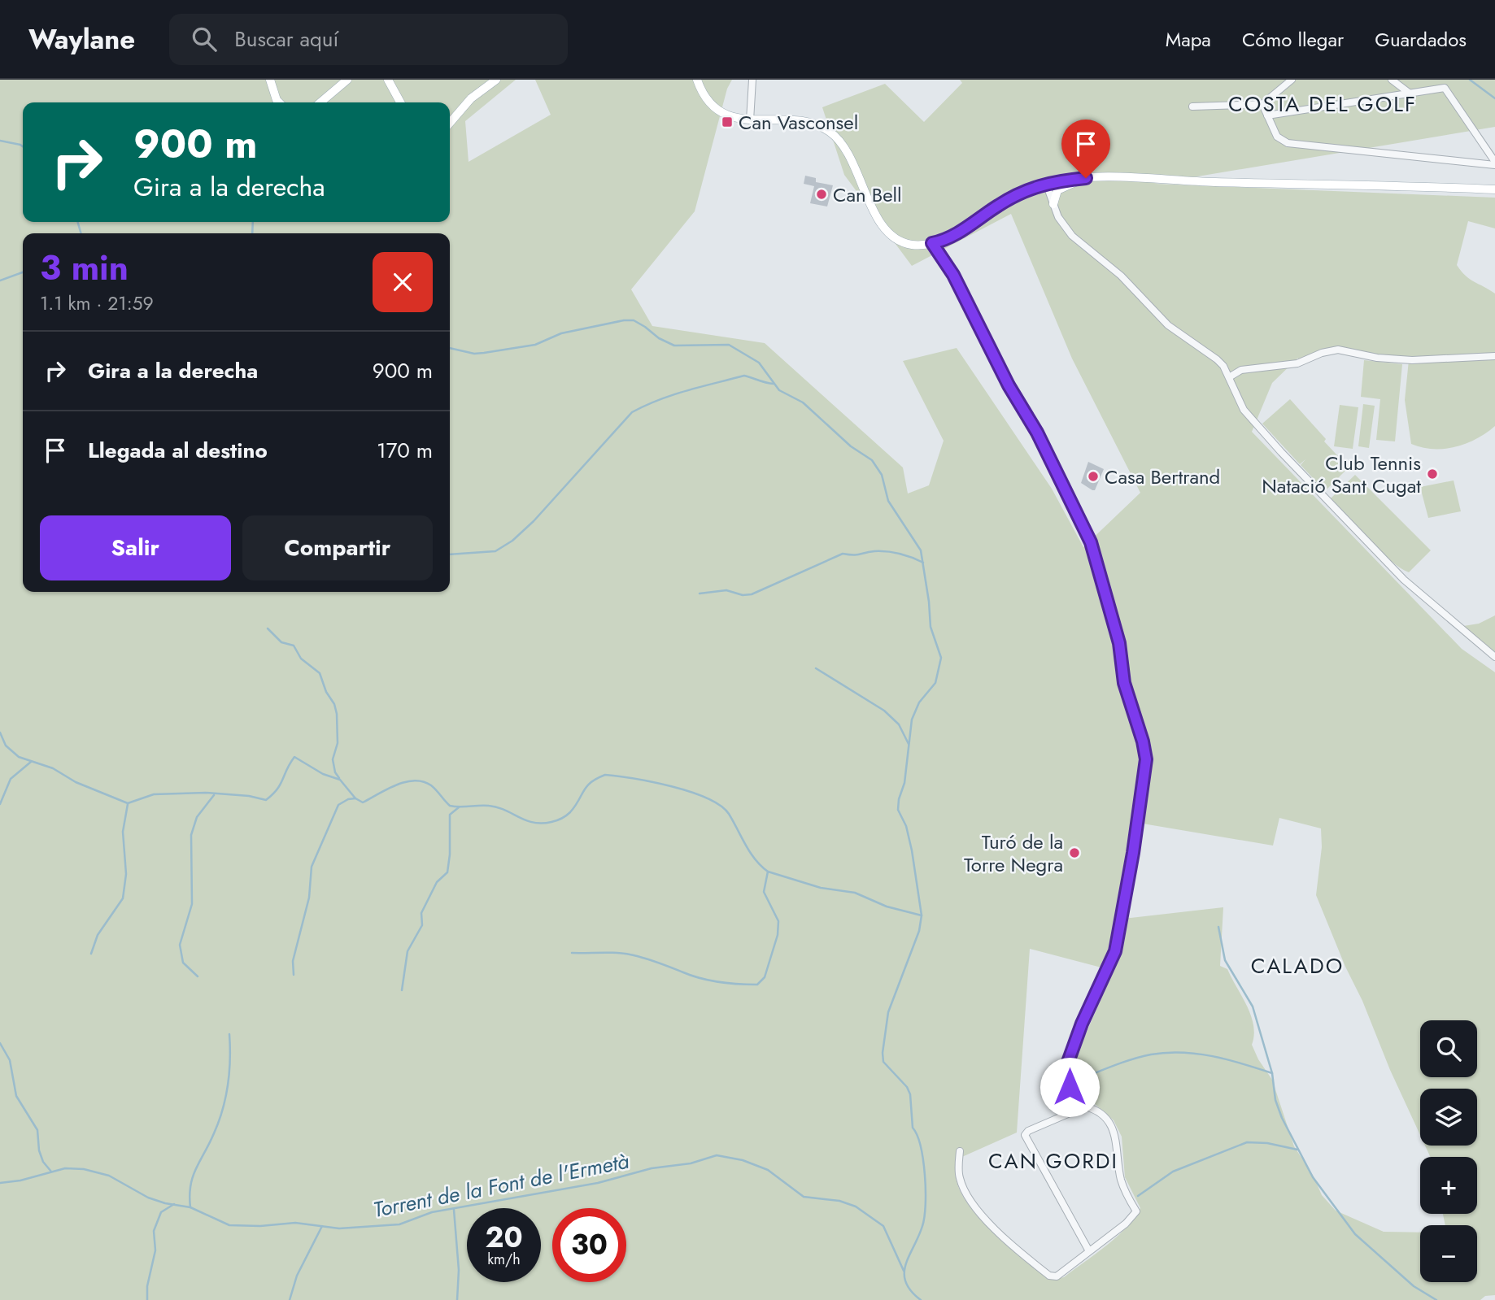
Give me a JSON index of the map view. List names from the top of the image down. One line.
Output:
{"districts":["COSTA DEL GOLF","CALADO","CAN GORDI"],"water":["Torrent de la Font de l'Ermetà"],"places":{"transit":["Can Vasconsel"],"other":["Can Bell","Club Tennis Natació Sant Cugat","Casa Bertrand","Turó de la Torre Negra"]},"page":{"header":"Waylane","search":"Buscar aquí","nav":["Mapa","Cómo llegar","Guardados"],"turn":["900 m","Gira a la derecha"],"heading":["3 min","1.1 km · 21:59"],"list":[{"name":"Gira a la derecha","value":"900 m"},{"name":"Llegada al destino","value":"170 m"}],"buttons":["Salir","Compartir"],"map_buttons":["+","−"],"speed":"20 km/h","limit":"30"}}
